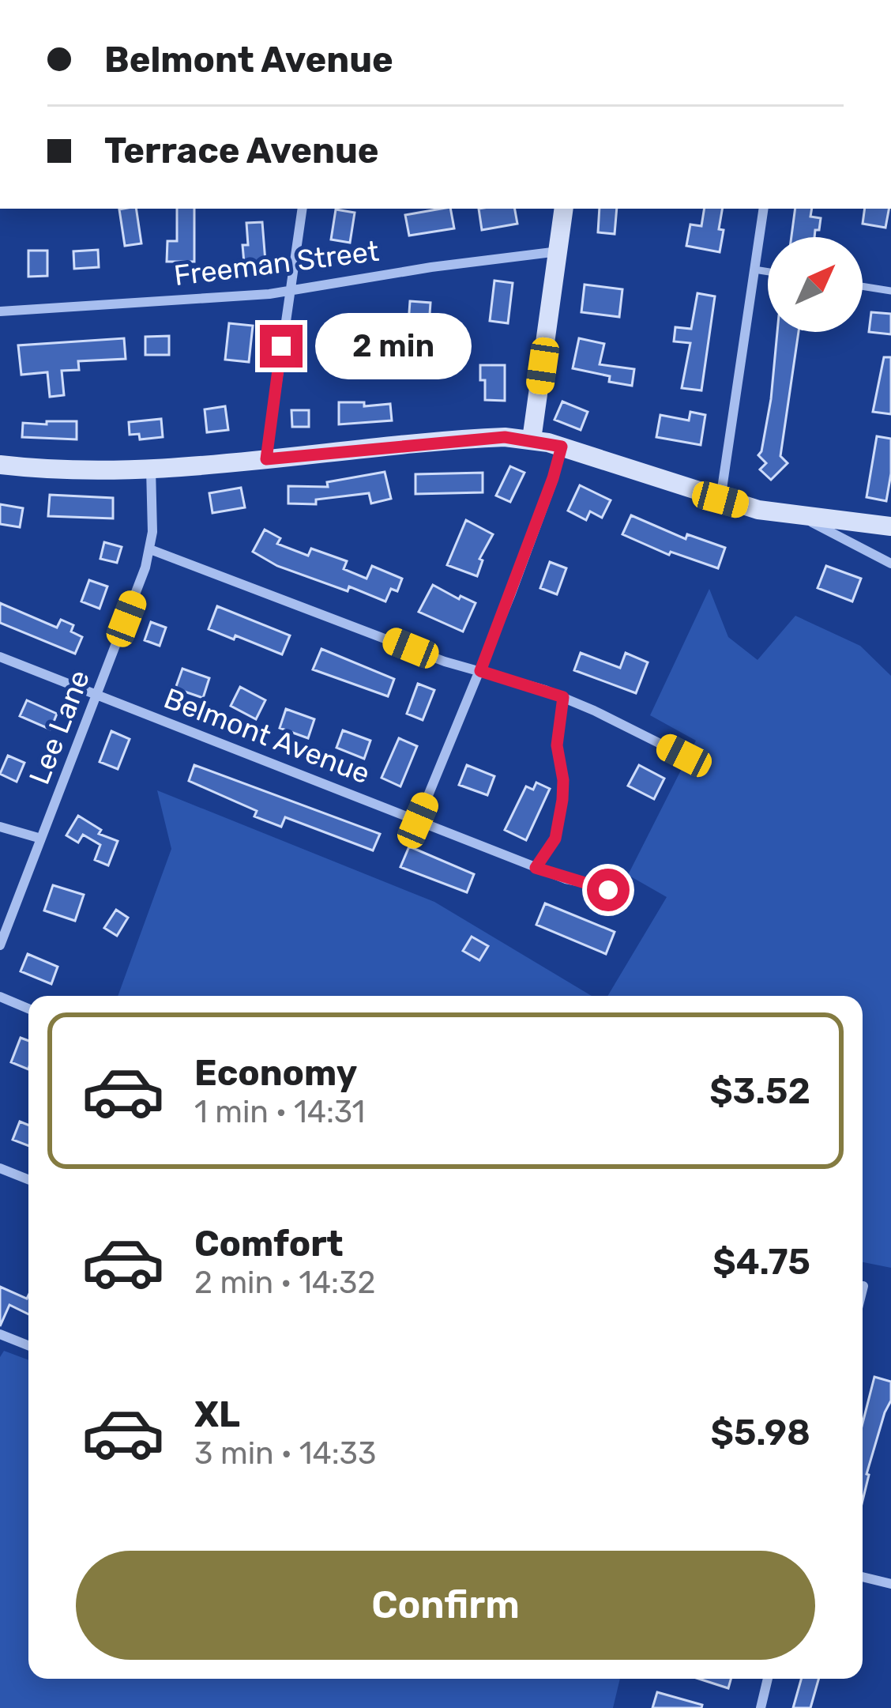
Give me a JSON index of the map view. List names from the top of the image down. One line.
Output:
{"streets":{"street":["Freeman Street","Lee Lane","Belmont Avenue"]},"crossings":[["Lee Lane","Belmont Avenue"]],"north":"top right","page":{"banner":["Belmont Avenue","Terrace Avenue"],"bubble":"2 min","list":[{"name":"Economy","note":"1 min · 14:31","value":"$3.52"},{"name":"Comfort","note":"2 min · 14:32","value":"$4.75"},{"name":"XL","note":"3 min · 14:33","value":"$5.98"}],"buttons":"Confirm"}}
